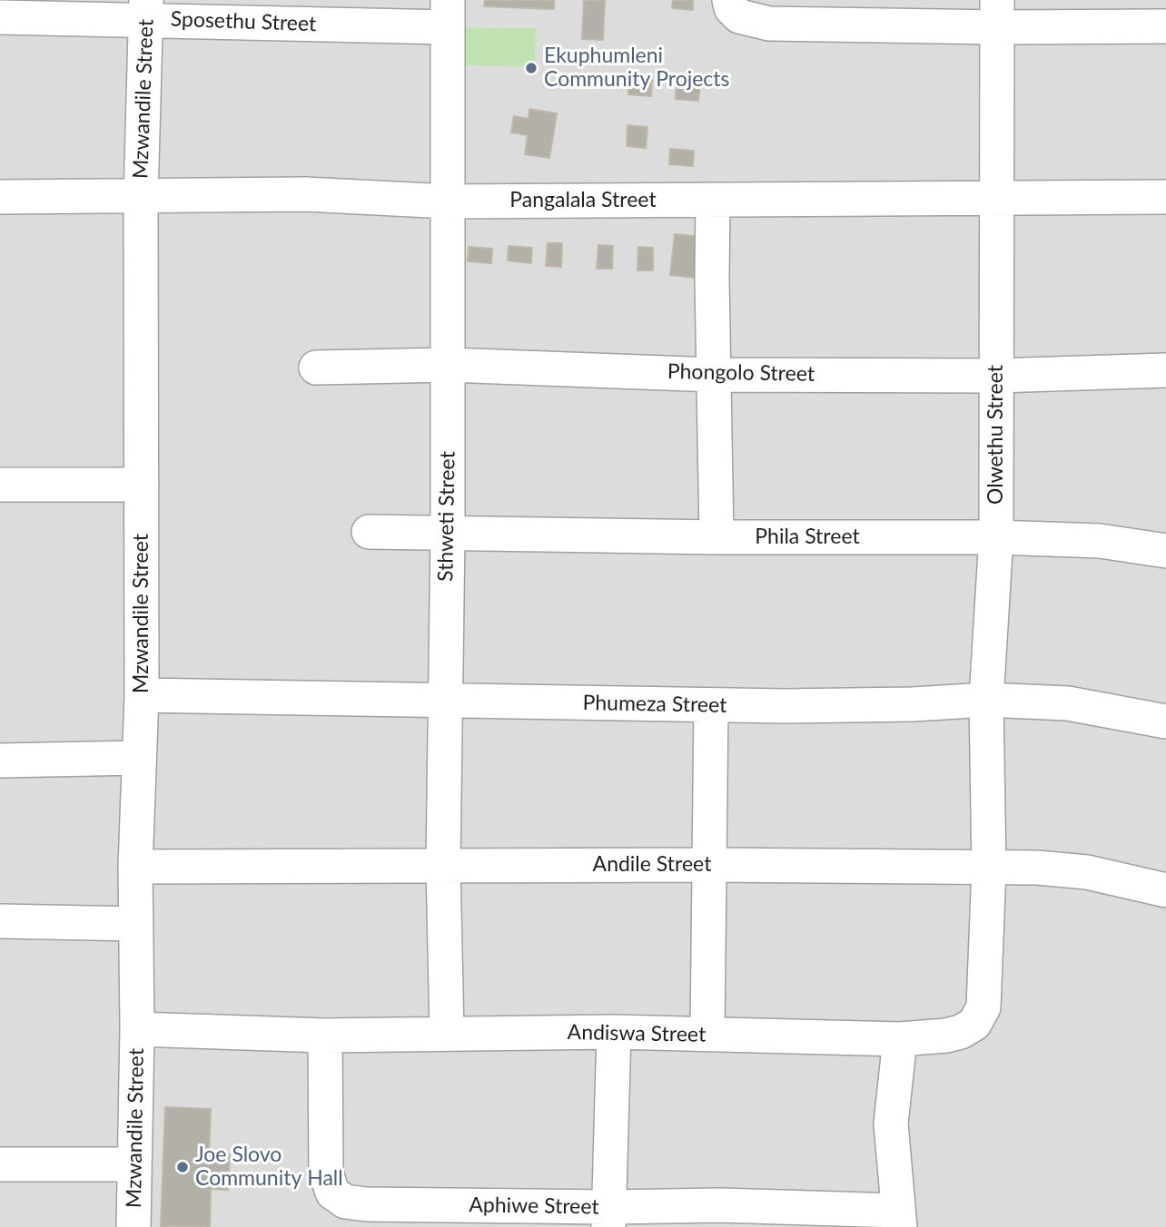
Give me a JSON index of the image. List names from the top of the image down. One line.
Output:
{"streets":{"street":["Sposethu Street","Mzwandile Street","Pangalala Street","Phongolo Street","Olwethu Street","Sthweti Street","Phila Street","Phumeza Street","Andile Street","Andiswa Street","Aphiwe Street"]},"crossings":[["Sposethu Street","Mzwandile Street"],["Sposethu Street","Sthweti Street"],["Mzwandile Street","Pangalala Street"],["Mzwandile Street","Phumeza Street"],["Mzwandile Street","Andile Street"],["Mzwandile Street","Andiswa Street"],["Pangalala Street","Olwethu Street"],["Pangalala Street","Sthweti Street"],["Phongolo Street","Olwethu Street"],["Phongolo Street","Sthweti Street"],["Olwethu Street","Phila Street"],["Olwethu Street","Phumeza Street"],["Olwethu Street","Andile Street"],["Olwethu Street","Andiswa Street"],["Sthweti Street","Phila Street"],["Sthweti Street","Phumeza Street"],["Sthweti Street","Andile Street"],["Sthweti Street","Andiswa Street"],["Andile Street","Andiswa Street"],["Andiswa Street","Aphiwe Street"]],"places":["Ekuphumleni Community Projects","Joe Slovo Community Hall"]}
